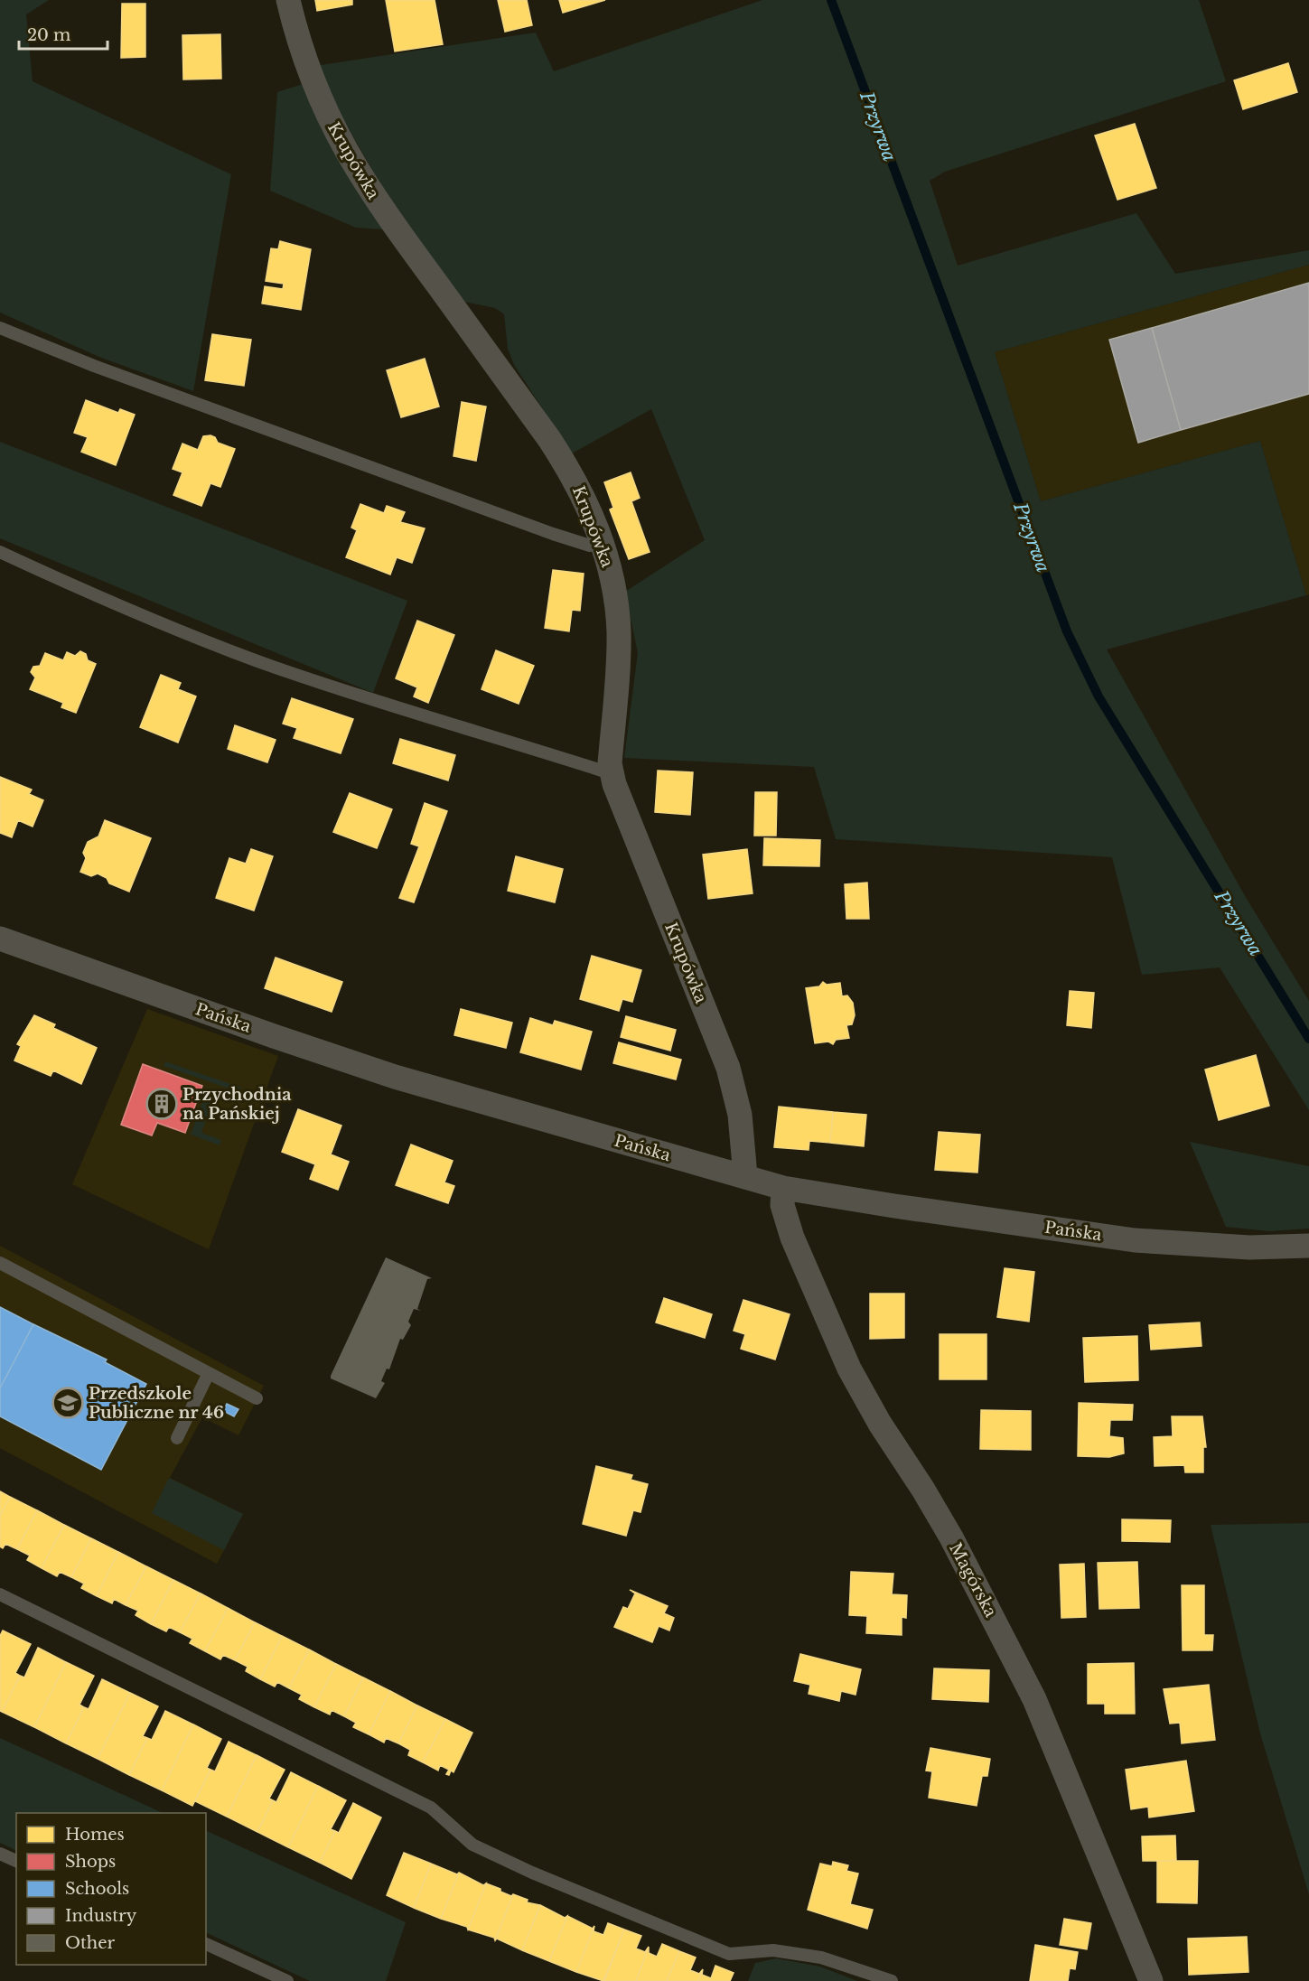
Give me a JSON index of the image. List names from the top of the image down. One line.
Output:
{"streets":{"street":["Krupówka","Pańska","Magórska"]},"crossings":[["Krupówka","Pańska"],["Pańska","Magórska"]],"water":["Przyrwa"],"places":{"building":["Przychodnia na Pańskiej"],"school or university":["Przedszkole Publiczne nr 46"]},"legend":["Homes","Shops","Schools","Industry","Other"],"scale_bar":"20 m"}
